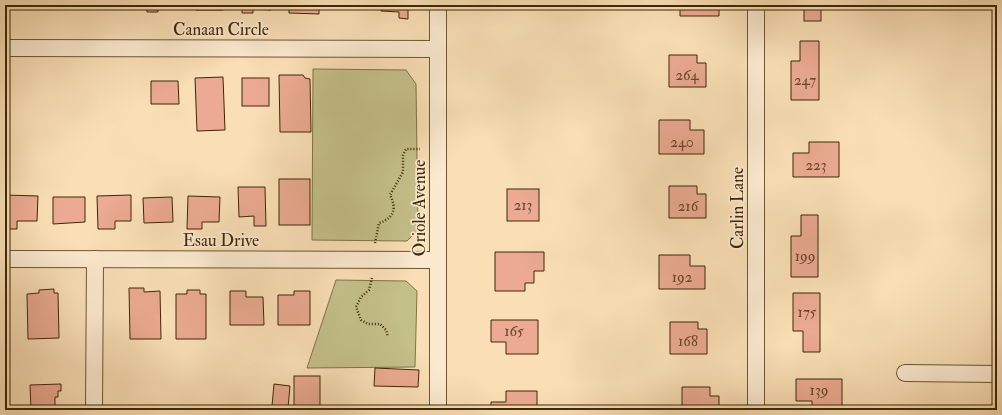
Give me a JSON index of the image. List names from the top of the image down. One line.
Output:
{"streets":{"street":["Canaan Circle","Oriole Avenue","Carlin Lane","Esau Drive"]},"crossings":[["Canaan Circle","Oriole Avenue"],["Oriole Avenue","Esau Drive"]],"house_numbers":["264","247","240","223","213","216","199","192","175","165","168","139"]}
